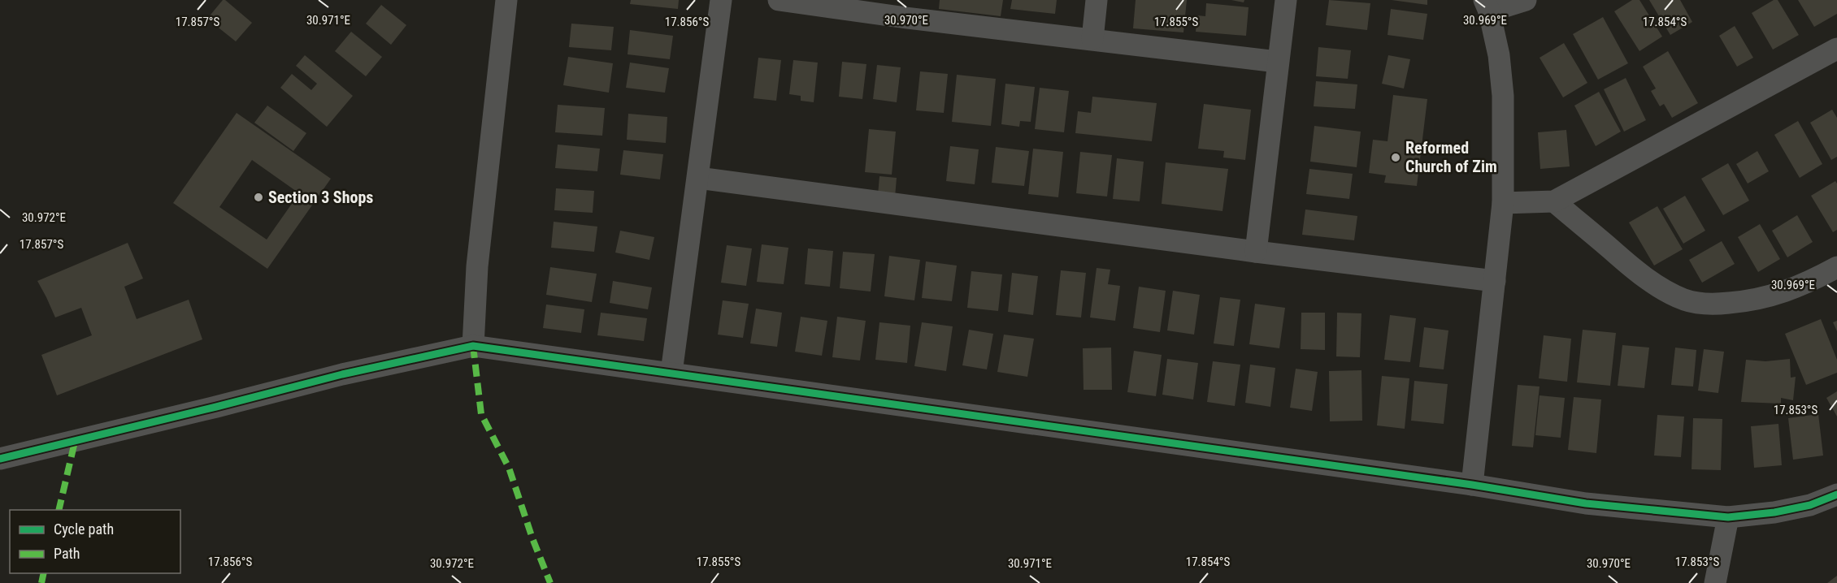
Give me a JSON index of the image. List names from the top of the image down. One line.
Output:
{"places":["Reformed Church of Zim","Section 3 Shops"],"legend":["Cycle path","Path"],"coordinates":["30.971°E","30.970°E","30.969°E","17.857°S","17.856°S","17.855°S","17.854°S","30.972°E","17.853°S"]}
